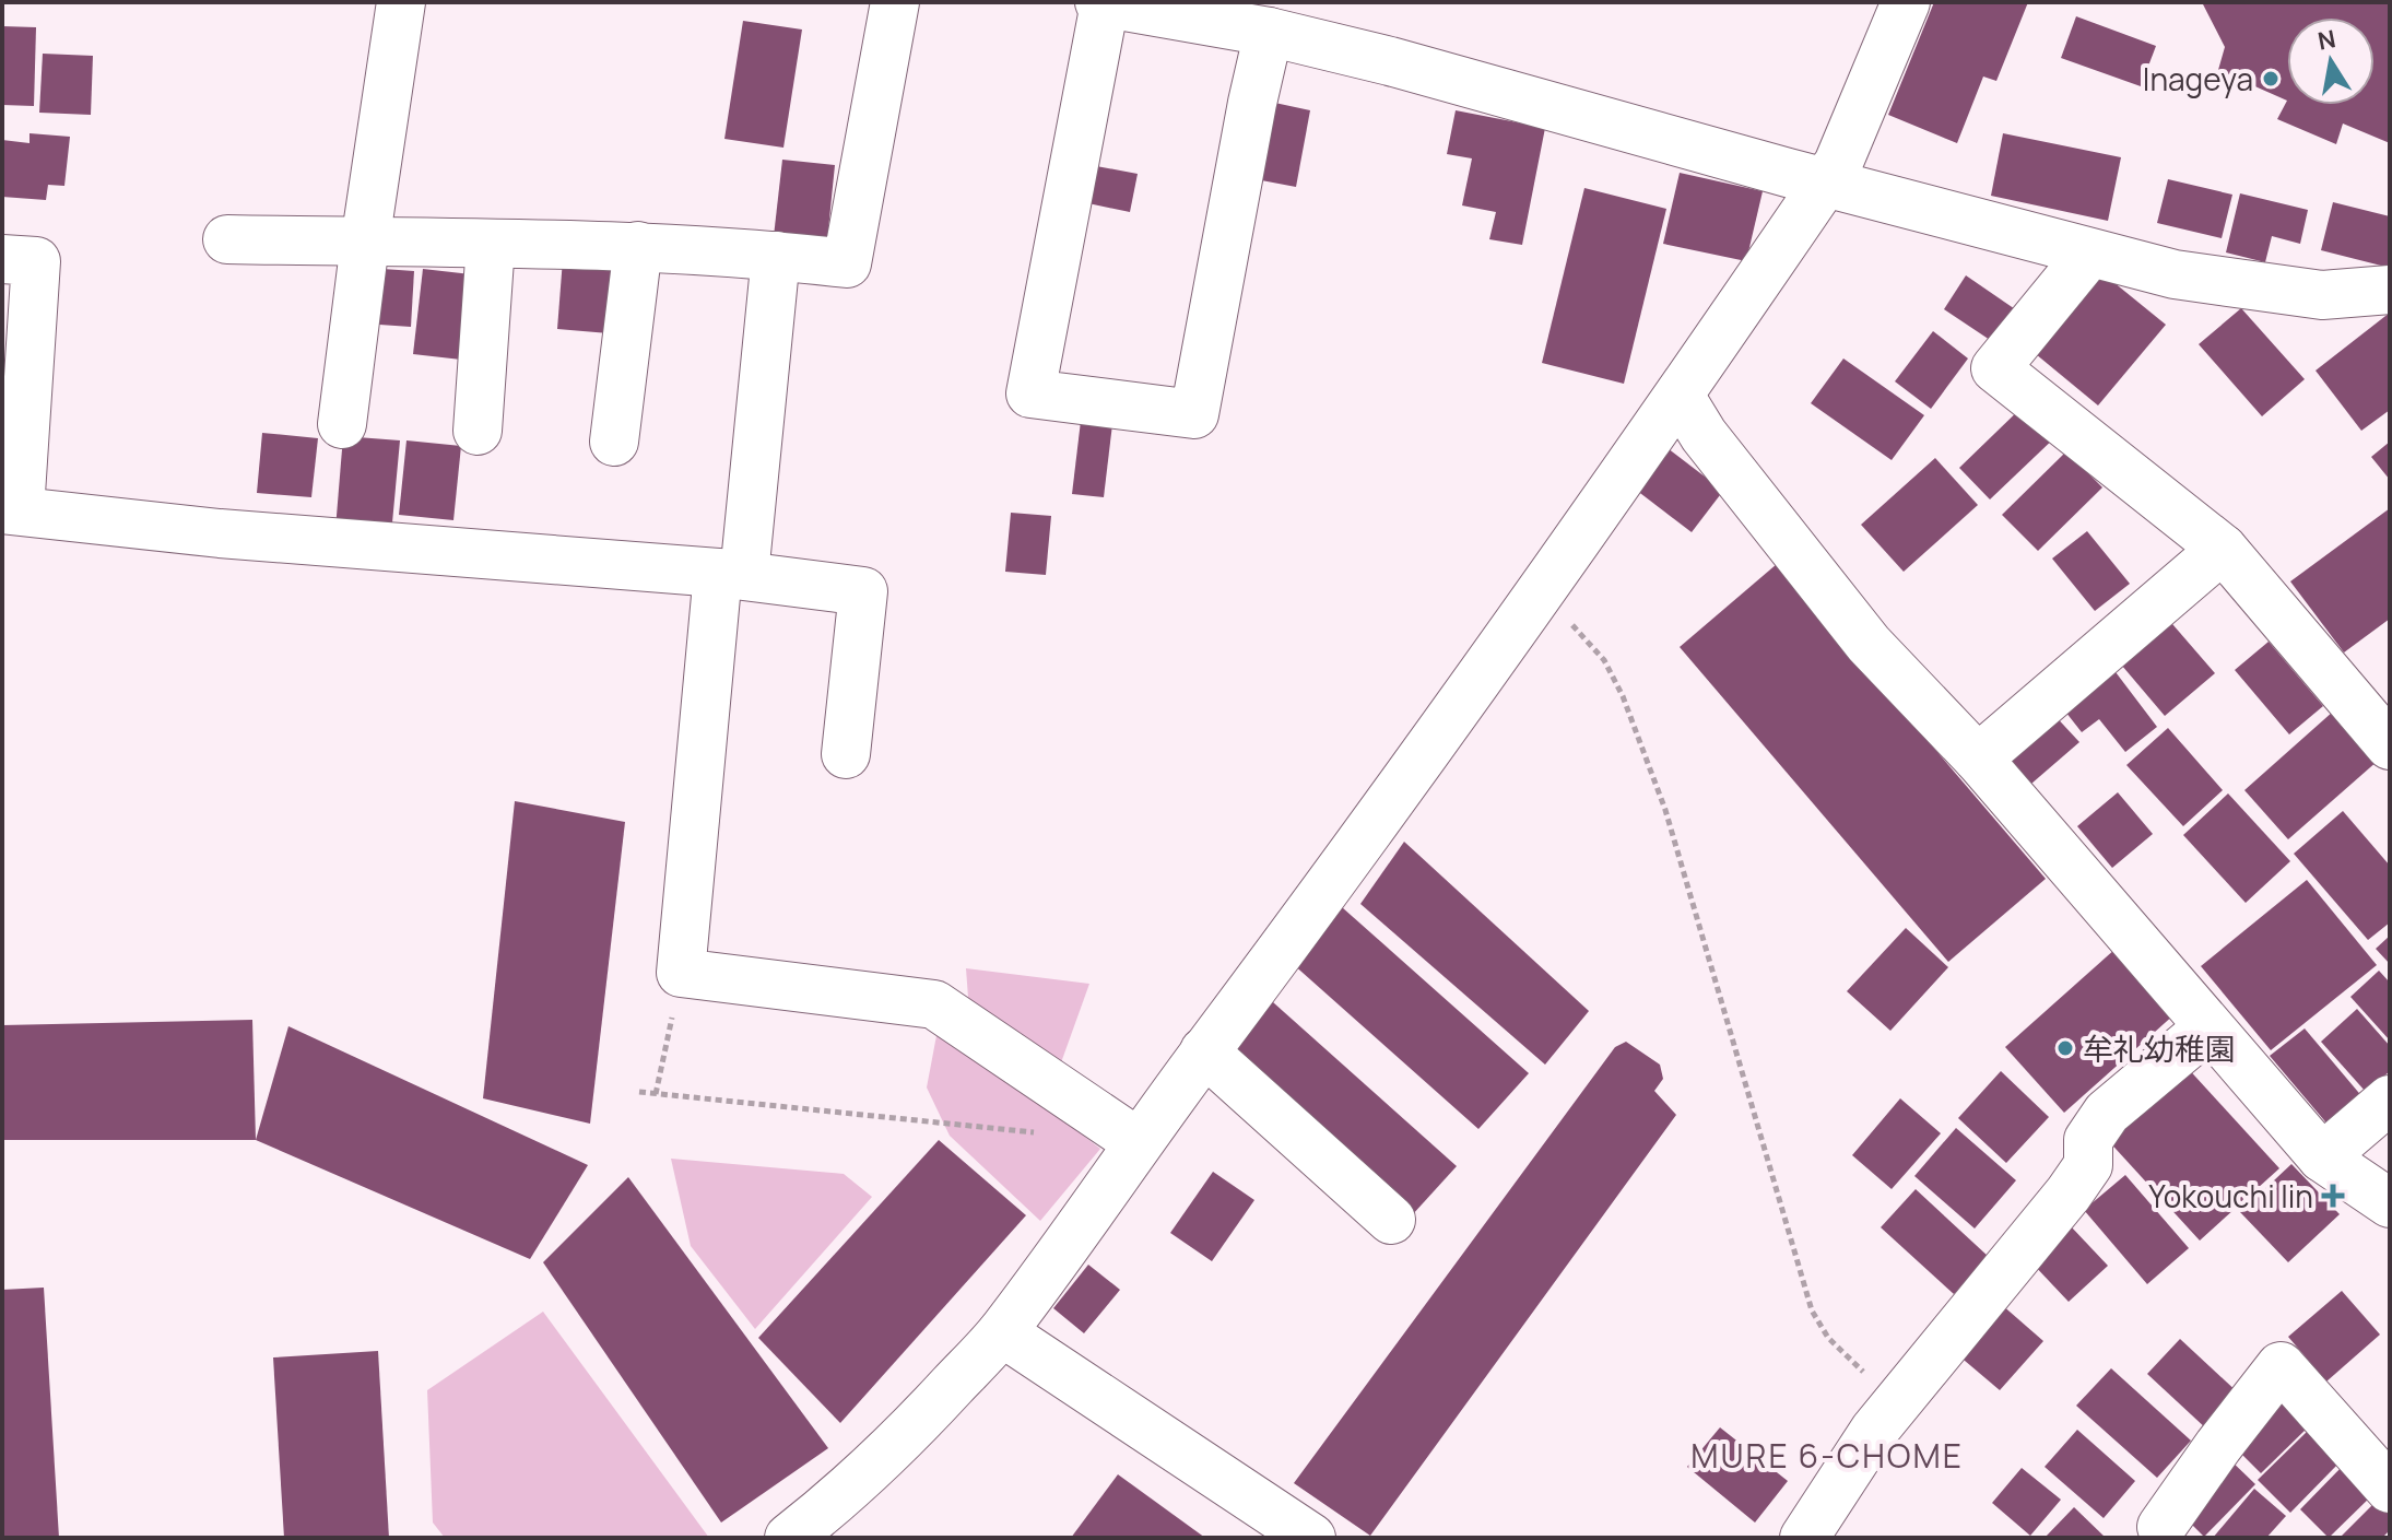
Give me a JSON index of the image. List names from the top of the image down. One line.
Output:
{"districts":["MURE 6-CHOME"],"places":{"other":["Inageya","牟礼幼稚園"],"health":["Yokouchi Iin"]},"north":"top"}
